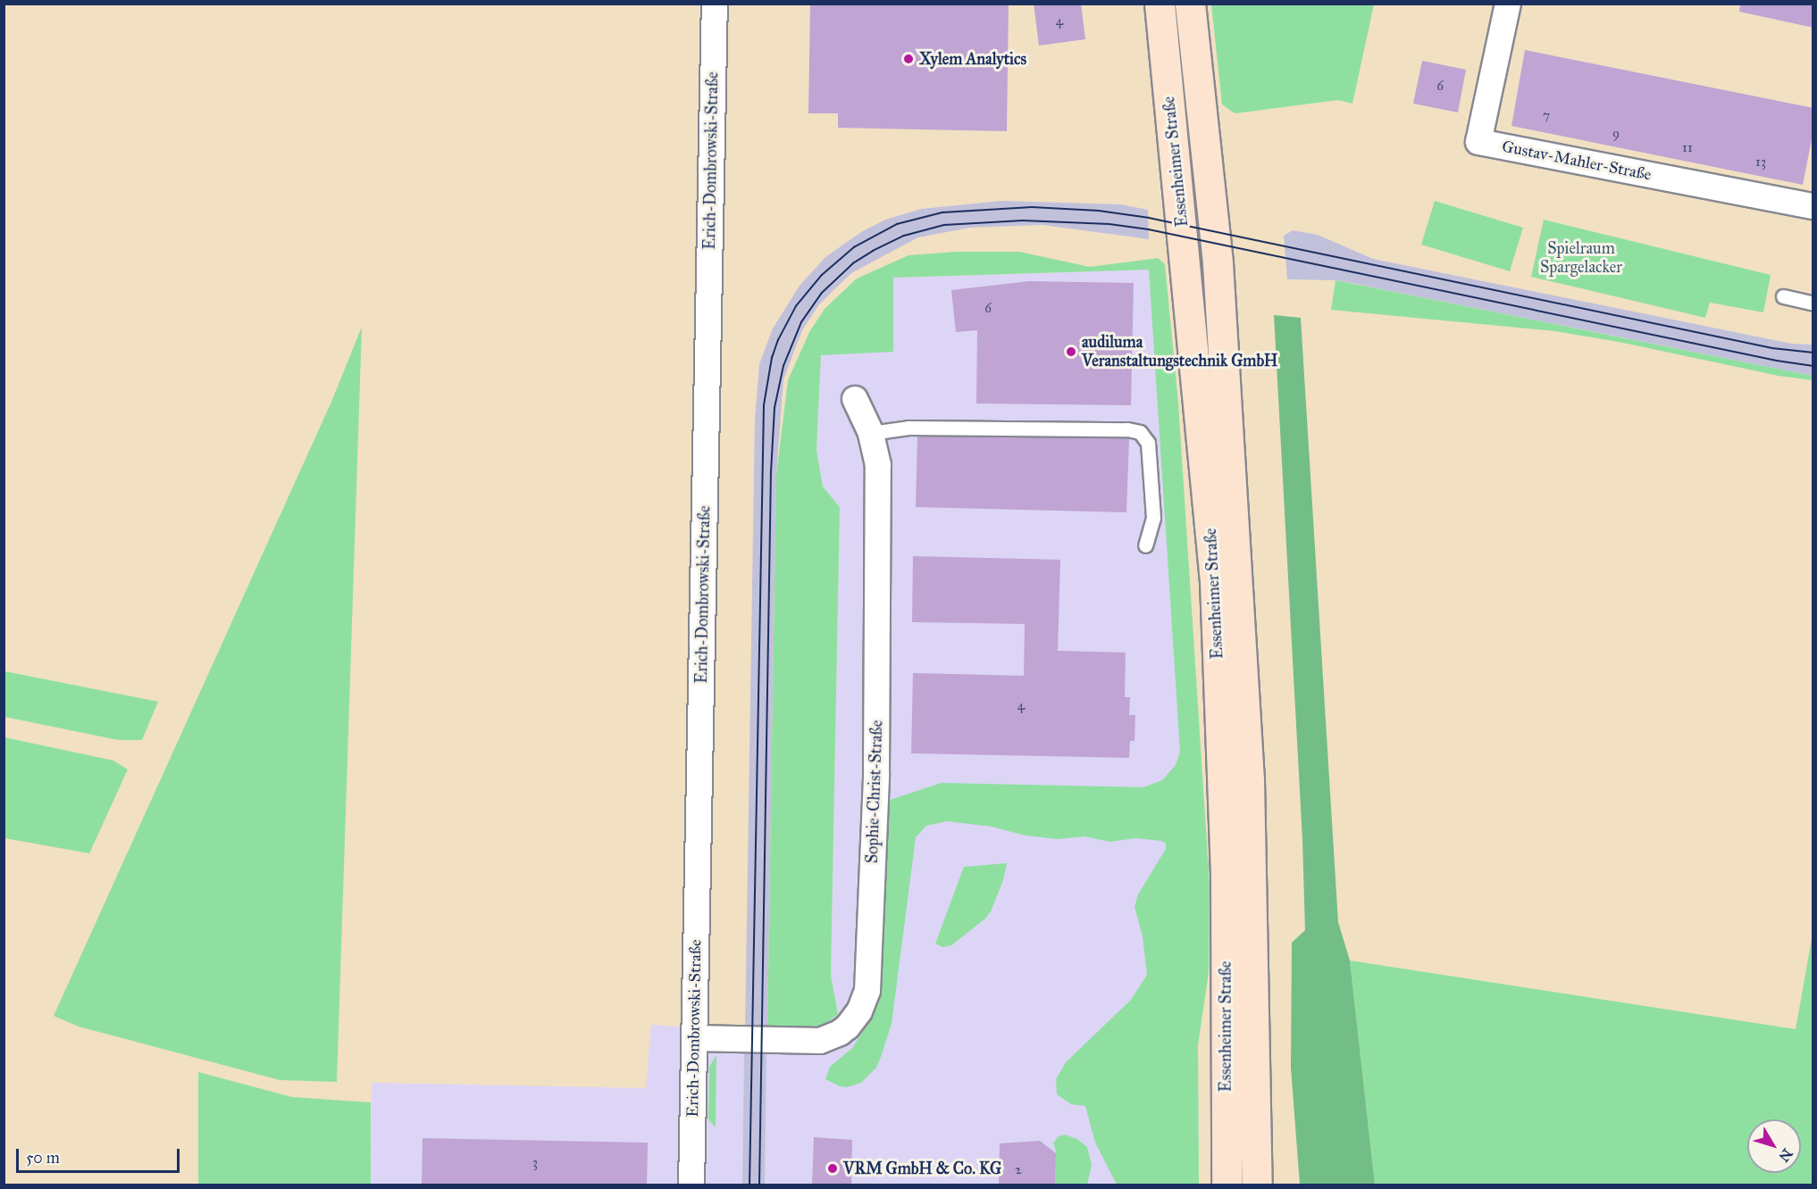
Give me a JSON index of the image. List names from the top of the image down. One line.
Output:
{"streets":{"main road":["Essenheimer Straße"],"street":["Erich-Dombrowski-Straße","Gustav-Mahler-Straße","Sophie-Christ-Straße"]},"crossings":[["Erich-Dombrowski-Straße","Sophie-Christ-Straße"]],"parks":["Spielraum Spargelacker"],"places":["Xylem Analytics","audiluma Veranstaltungstechnik GmbH","VRM GmbH & Co. KG"],"house_numbers":["4","6","7","9","11","13","6","4","3","2"],"scale_bar":"50 m","north":"bottom right"}
